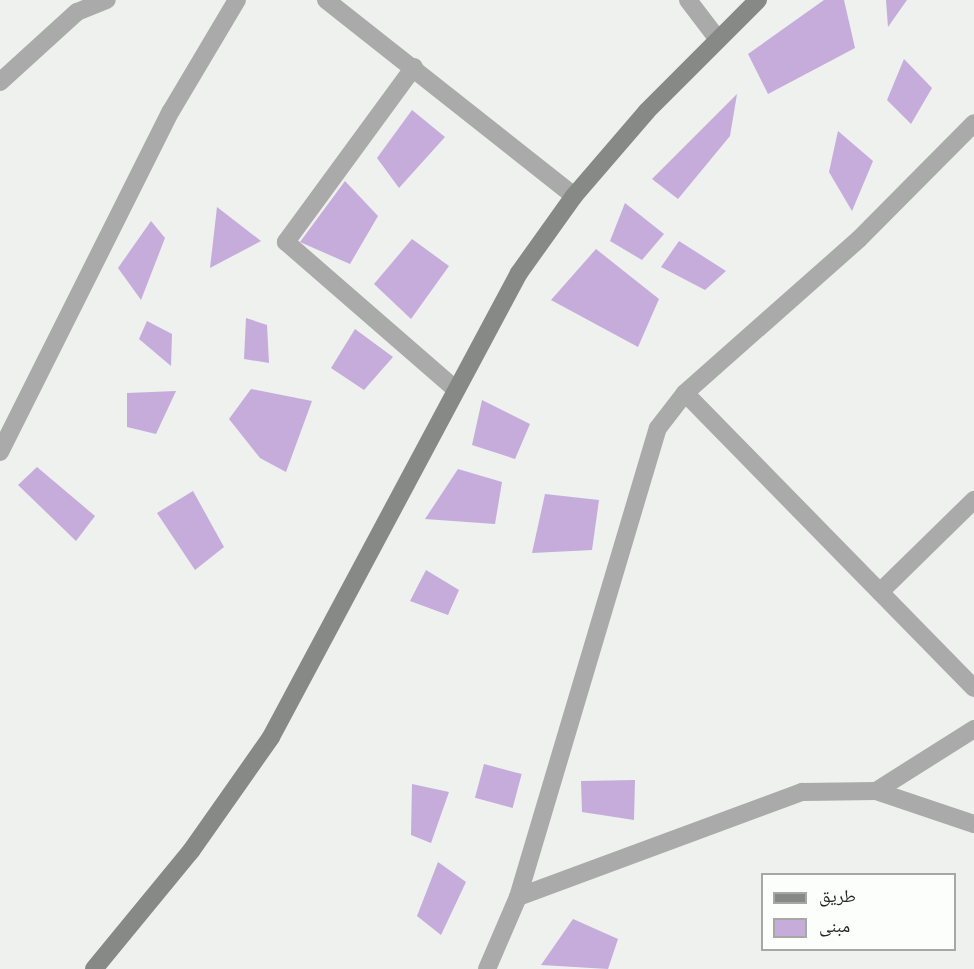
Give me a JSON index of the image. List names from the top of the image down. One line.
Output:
{"legend":["طريق","مبنى"]}
